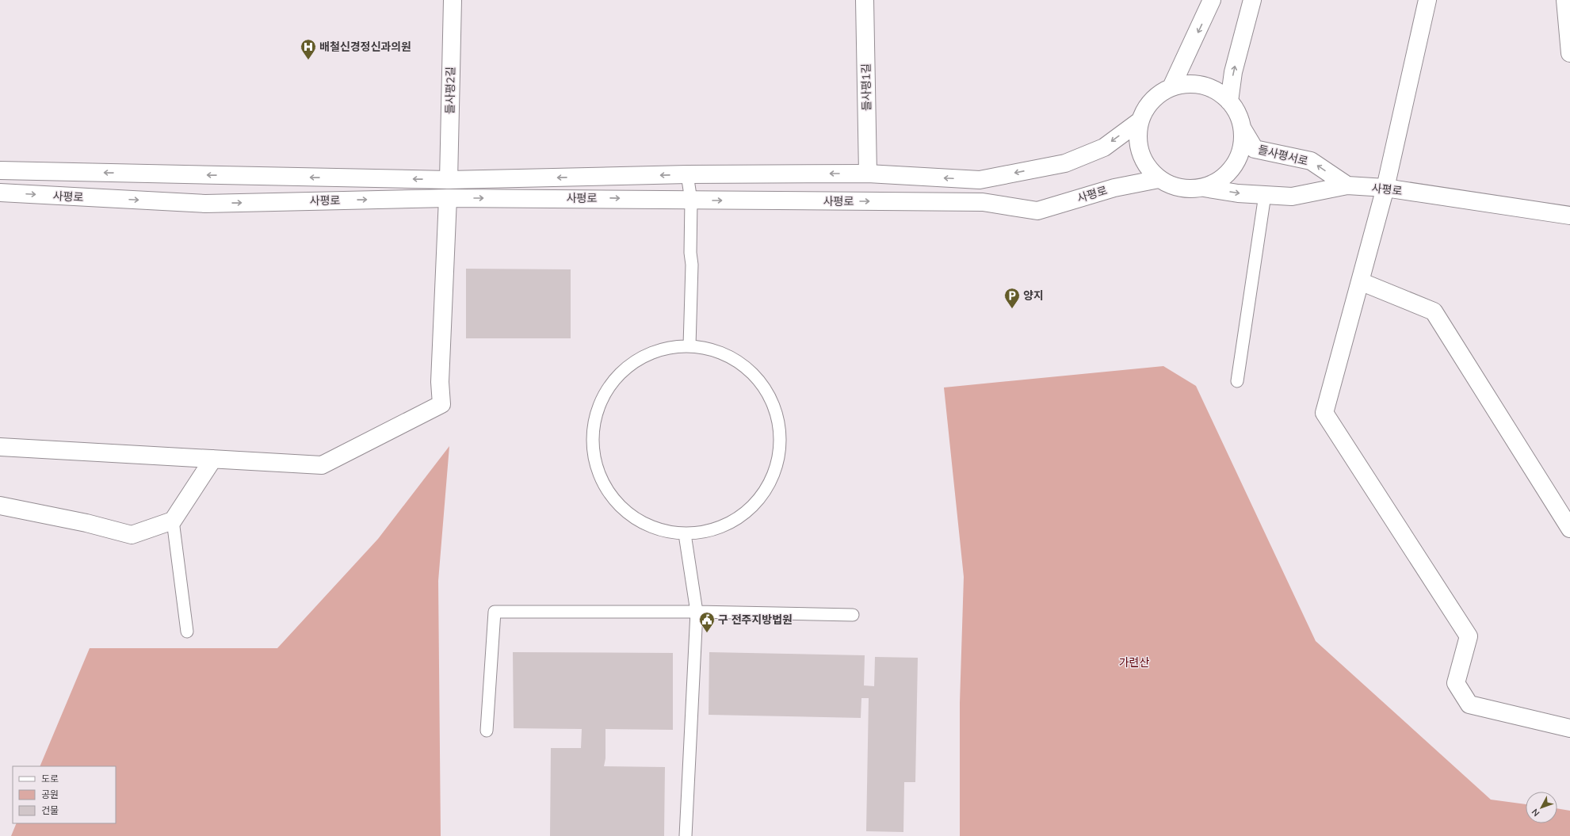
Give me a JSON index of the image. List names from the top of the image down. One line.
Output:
{"streets":{"street":["들사평1길","들사평2길","들사평서로","사평로"]},"crossings":[["들사평1길","사평로"],["들사평2길","사평로"],["들사평서로","사평로"]],"one_way":["들사평서로"],"parks":["가련산"],"places":{"hospital":["배철신경정신과의원"],"parking":["양지"],"public building":["구 전주지방법원"]},"legend":["도로","공원","건물"],"north":"bottom left"}
